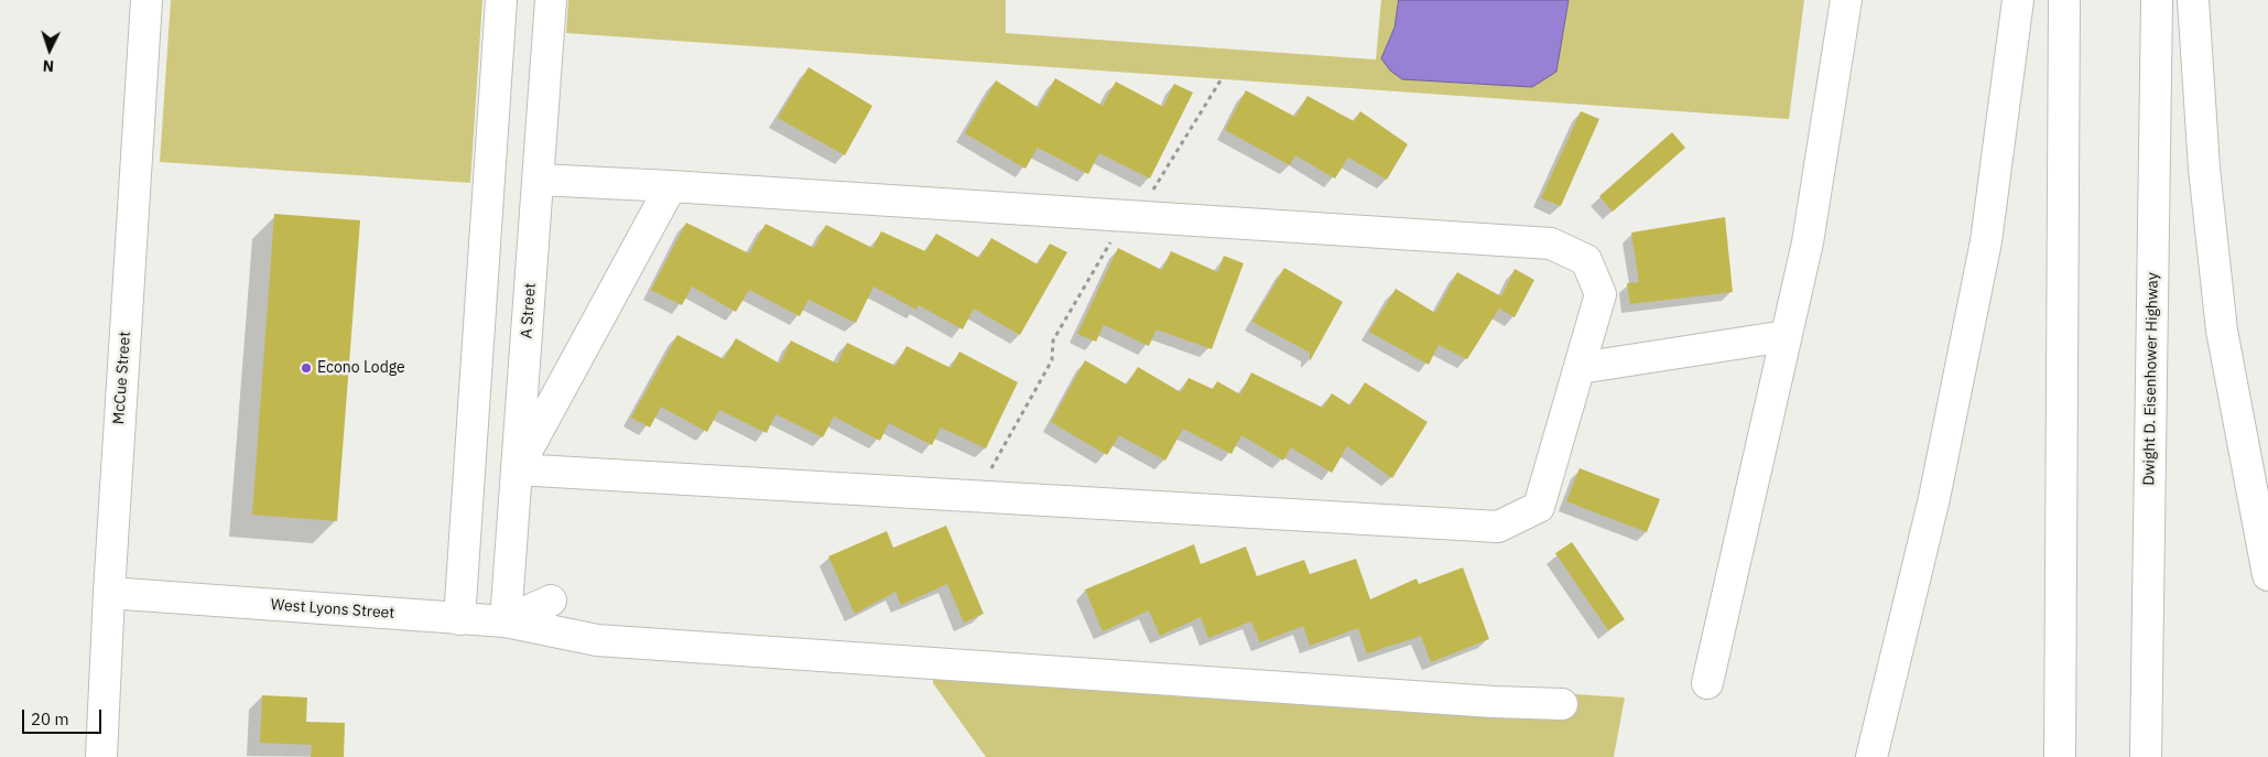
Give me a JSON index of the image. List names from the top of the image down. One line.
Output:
{"streets":{"main road":["A Street","McCue Street","Dwight D. Eisenhower Highway","West Lyons Street"]},"crossings":[["A Street","West Lyons Street"],["McCue Street","West Lyons Street"]],"places":["Econo Lodge"],"scale_bar":"20 m","north":"bottom"}
